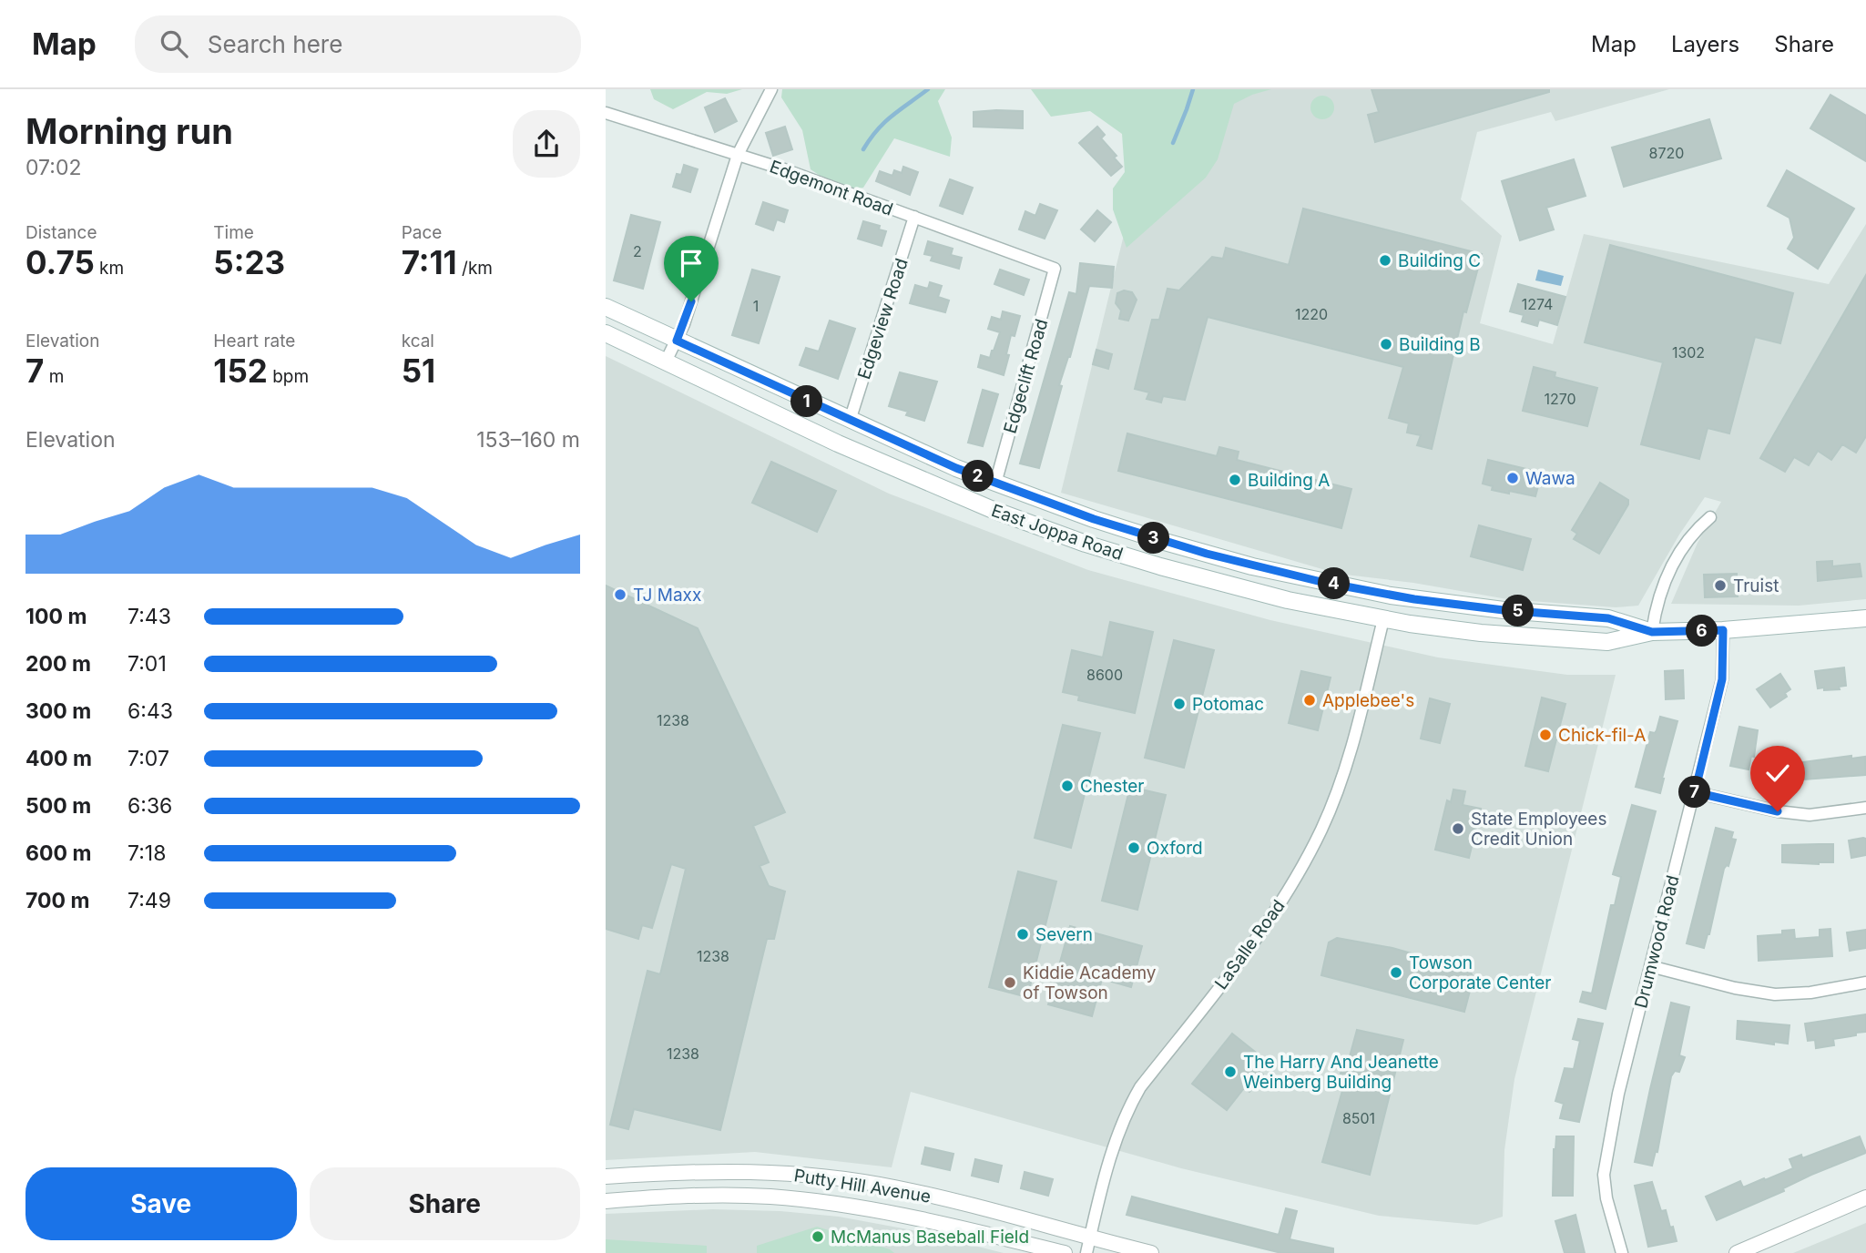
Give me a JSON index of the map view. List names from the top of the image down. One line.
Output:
{"streets":{"main road":["East Joppa Road"],"street":["Edgemont Road","Edgeview Road","Edgeclift Road","Drumwood Road","LaSalle Road","Putty Hill Avenue"]},"crossings":[["Edgemont Road","Edgeview Road"],["Edgemont Road","Edgeclift Road"],["Edgeview Road","East Joppa Road"],["Edgeclift Road","East Joppa Road"],["East Joppa Road","Drumwood Road"],["East Joppa Road","LaSalle Road"],["LaSalle Road","Putty Hill Avenue"]],"places":["Building C","Building B","Wawa","Building A","Truist","TJ Maxx","Applebee's","Potomac","Chick-fil-A","Chester","State Employees Credit Union","Oxford","Severn","Towson Corporate Center","Kiddie Academy of Towson","The Harry And Jeanette Weinberg Building","McManus Baseball Field"],"house_numbers":["8720","2","1274","1","1220","1302","1270","8600","1238","1238","1238","8501"],"page":{"header":"Map","search":"Search here","nav":["Map","Layers","Share"],"heading":["Morning run","07:02"],"stats":[["Distance","0.75 km"],["Time","5:23"],["Pace","7:11 /km"],["Elevation","7 m"],["Heart rate","152 bpm"],["kcal","51"]],"pins":["1","2","3","4","5","6","7"],"chart":["Elevation","153–160 m"],"list":[{"name":"100 m","note":"7:43"},{"name":"200 m","note":"7:01"},{"name":"300 m","note":"6:43"},{"name":"400 m","note":"7:07"},{"name":"500 m","note":"6:36"},{"name":"600 m","note":"7:18"},{"name":"700 m","note":"7:49"}],"buttons":["Save","Share"]}}
